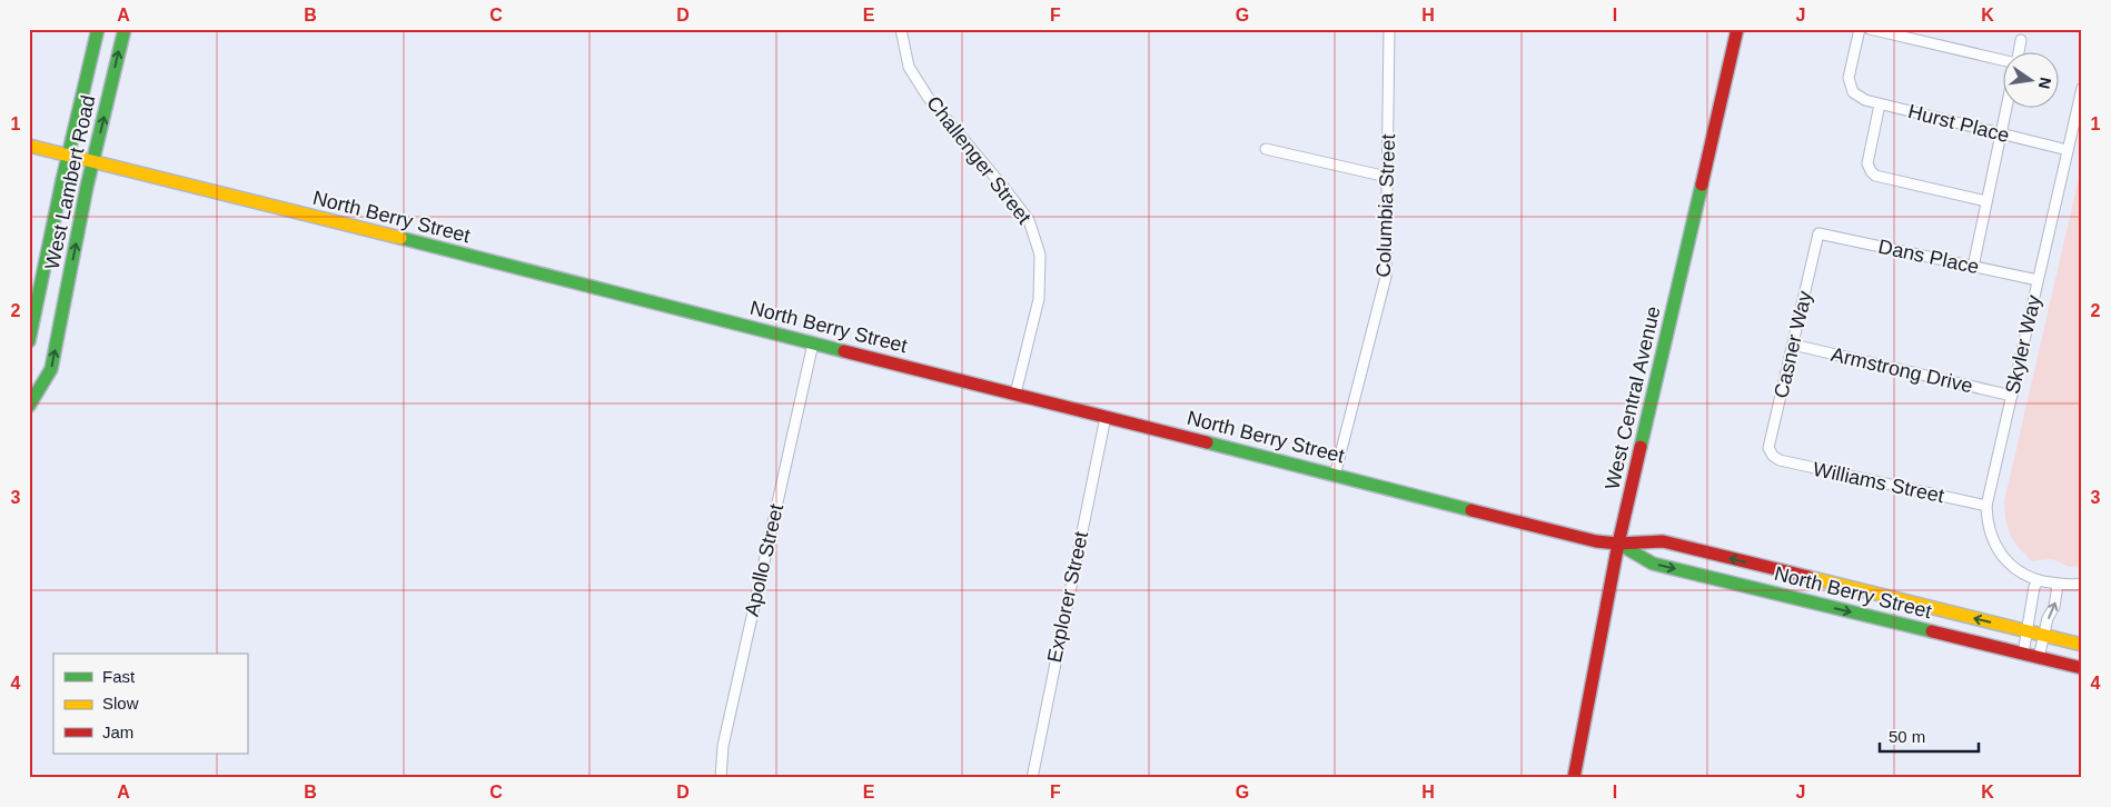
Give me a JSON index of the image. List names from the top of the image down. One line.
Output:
{"streets":{"street":["Hurst Place","Challenger Street","West Lambert Road","Columbia Street","North Berry Street","Dans Place","Casner Way","Skyler Way","Armstrong Drive","West Central Avenue","Williams Street","Apollo Street","Explorer Street"]},"crossings":[["Hurst Place","Skyler Way"],["Challenger Street","North Berry Street"],["West Lambert Road","North Berry Street"],["Columbia Street","North Berry Street"],["North Berry Street","West Central Avenue"],["North Berry Street","Apollo Street"],["North Berry Street","Explorer Street"],["Dans Place","Casner Way"],["Dans Place","Skyler Way"],["Casner Way","Armstrong Drive"],["Casner Way","Williams Street"],["Skyler Way","Armstrong Drive"],["Skyler Way","Williams Street"]],"legend":["Fast","Slow","Jam"],"scale_bar":"50 m","north":"right","grid":{"columns":["A","B","C","D","E","F","G","H","I","J","K"],"rows":["1","2","3","4"]}}
